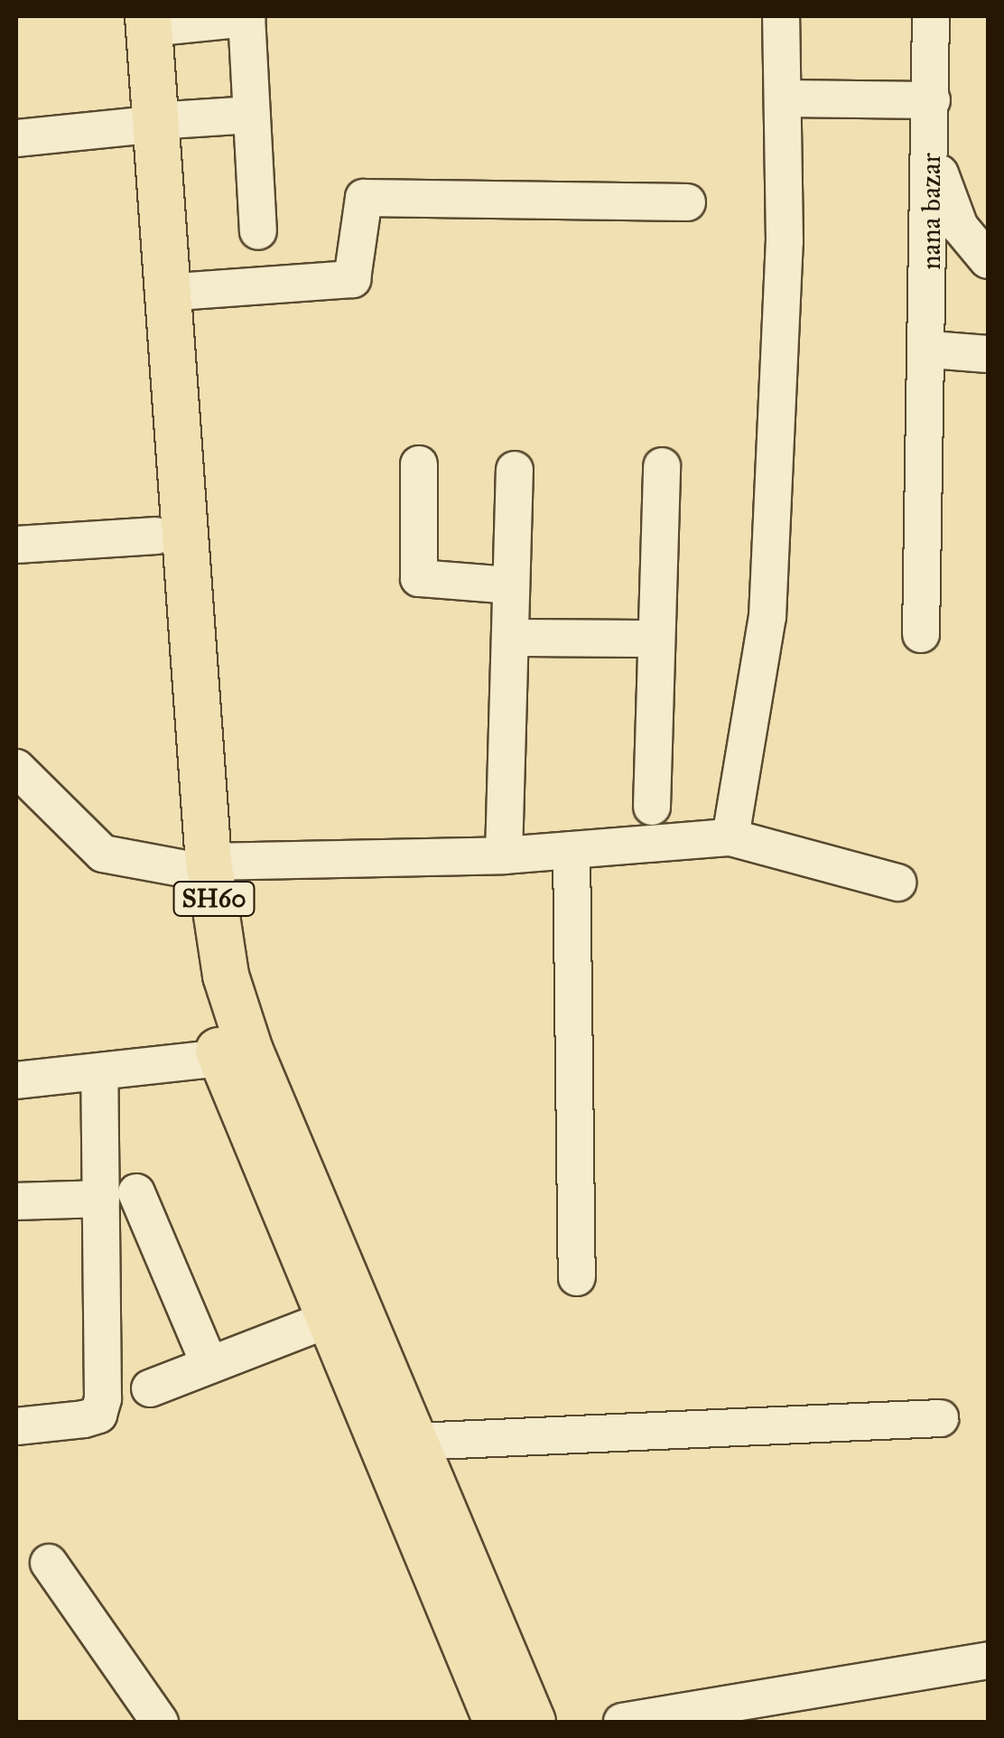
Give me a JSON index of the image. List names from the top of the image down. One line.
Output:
{"streets":{"main road":["SH60"],"street":["nana bazar"]}}
